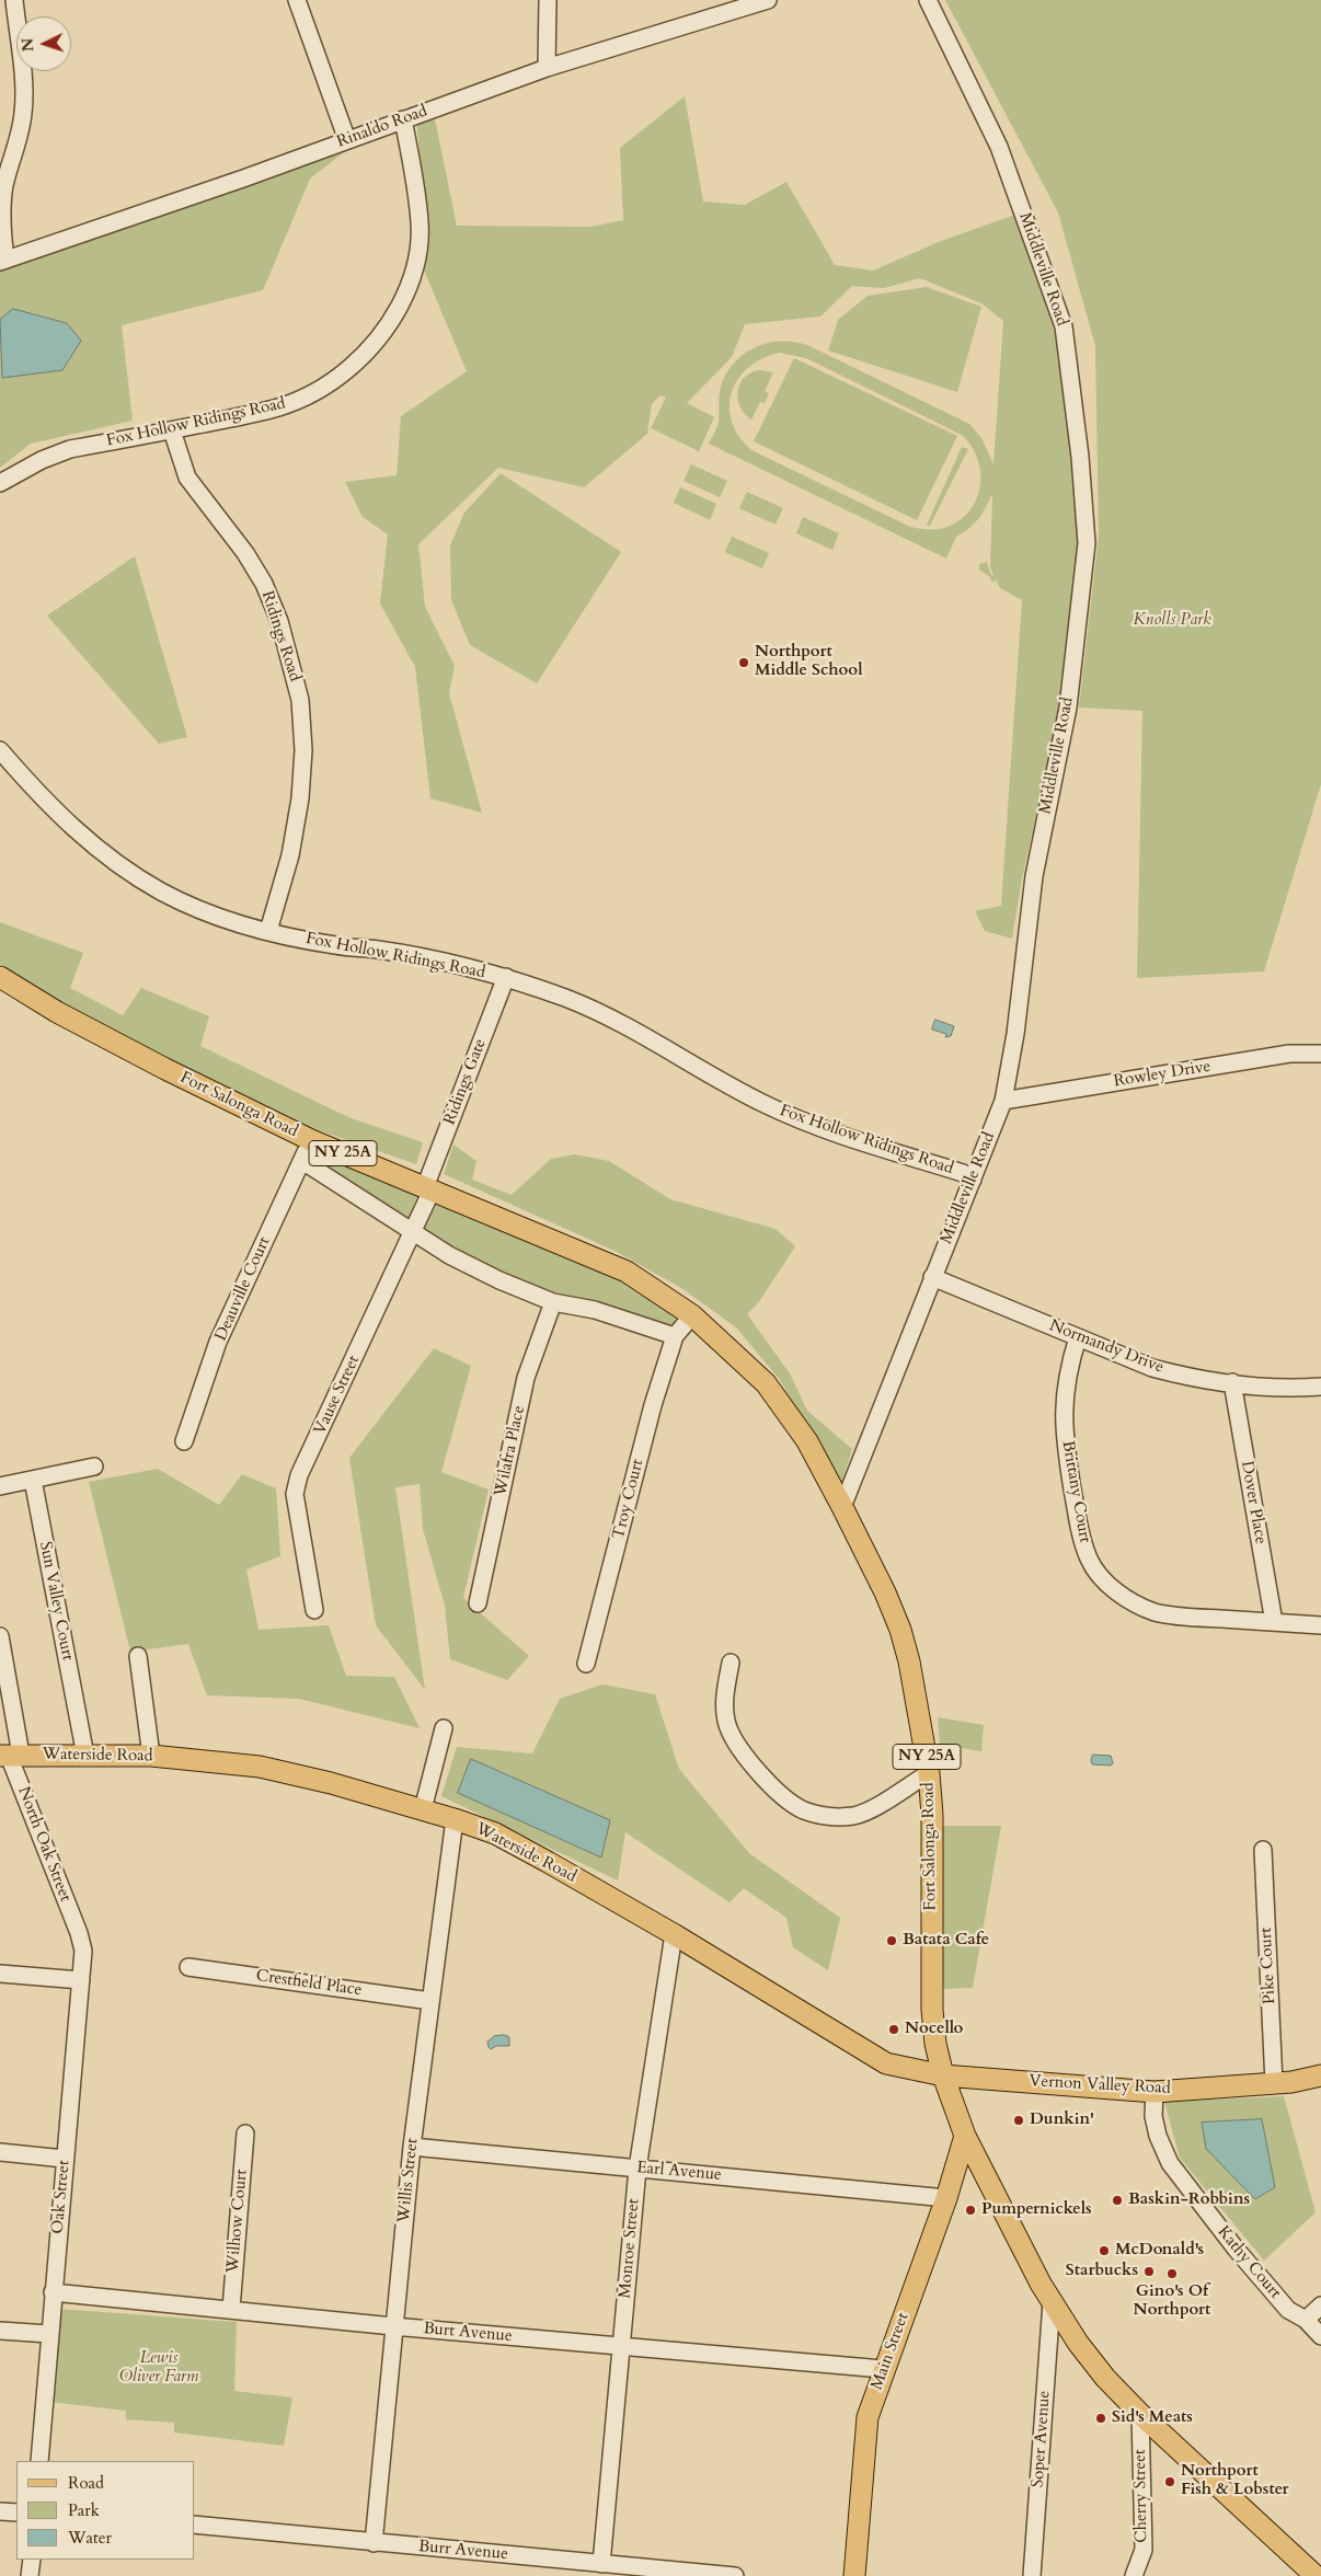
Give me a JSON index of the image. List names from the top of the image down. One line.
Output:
{"streets":{"main road":["Fort Salonga Road","NY 25A","Waterside Road","Vernon Valley Road","Main Street"],"street":["Rinaldo Road","Middleville Road","Fox Hollow Ridings Road","Ridings Road","Rowley Drive","Ridings Gate","Deauville Court","Normandy Drive","Vause Street","Wilafra Place","Brittany Court","Troy Court","Dover Place","Sun Valley Court","North Oak Street","Pike Court","Crestfield Place","Earl Avenue","Willis Street","Oak Street","Wilhow Court","Monroe Street","Kathy Court","Burt Avenue","Soper Avenue","Cherry Street","Burr Avenue"]},"crossings":[["Rinaldo Road","Fox Hollow Ridings Road"],["Middleville Road","Fox Hollow Ridings Road"],["Middleville Road","Rowley Drive"],["Middleville Road","Fort Salonga Road"],["Middleville Road","Normandy Drive"],["Fox Hollow Ridings Road","Ridings Road"],["Fox Hollow Ridings Road","Ridings Gate"],["Ridings Gate","Fort Salonga Road"],["Ridings Gate","Vause Street"],["Fort Salonga Road","Deauville Court"],["Fort Salonga Road","Vause Street"],["Fort Salonga Road","Wilafra Place"],["Fort Salonga Road","Troy Court"],["Fort Salonga Road","Waterside Road"],["Fort Salonga Road","Vernon Valley Road"],["Fort Salonga Road","Main Street"],["Fort Salonga Road","Soper Avenue"],["Fort Salonga Road","Cherry Street"],["Normandy Drive","Brittany Court"],["Normandy Drive","Dover Place"],["Brittany Court","Dover Place"],["Sun Valley Court","Waterside Road"],["Waterside Road","North Oak Street"],["Waterside Road","Vernon Valley Road"],["Waterside Road","Willis Street"],["Waterside Road","Monroe Street"],["North Oak Street","Oak Street"],["Pike Court","Vernon Valley Road"],["Crestfield Place","Willis Street"],["Vernon Valley Road","Kathy Court"],["Earl Avenue","Willis Street"],["Earl Avenue","Monroe Street"],["Earl Avenue","Main Street"],["Willis Street","Burt Avenue"],["Willis Street","Burr Avenue"],["Oak Street","Burt Avenue"],["Wilhow Court","Burt Avenue"],["Monroe Street","Burt Avenue"],["Monroe Street","Burr Avenue"],["Burt Avenue","Main Street"]],"parks":["Knolls Park","Lewis Oliver Farm"],"places":["Northport Middle School","Batata Cafe","Nocello","Dunkin'","Baskin-Robbins","Pumpernickels","McDonald's","Starbucks","Gino's Of Northport","Sid's Meats","Northport Fish & Lobster"],"legend":["Road","Park","Water"],"north":"left"}
